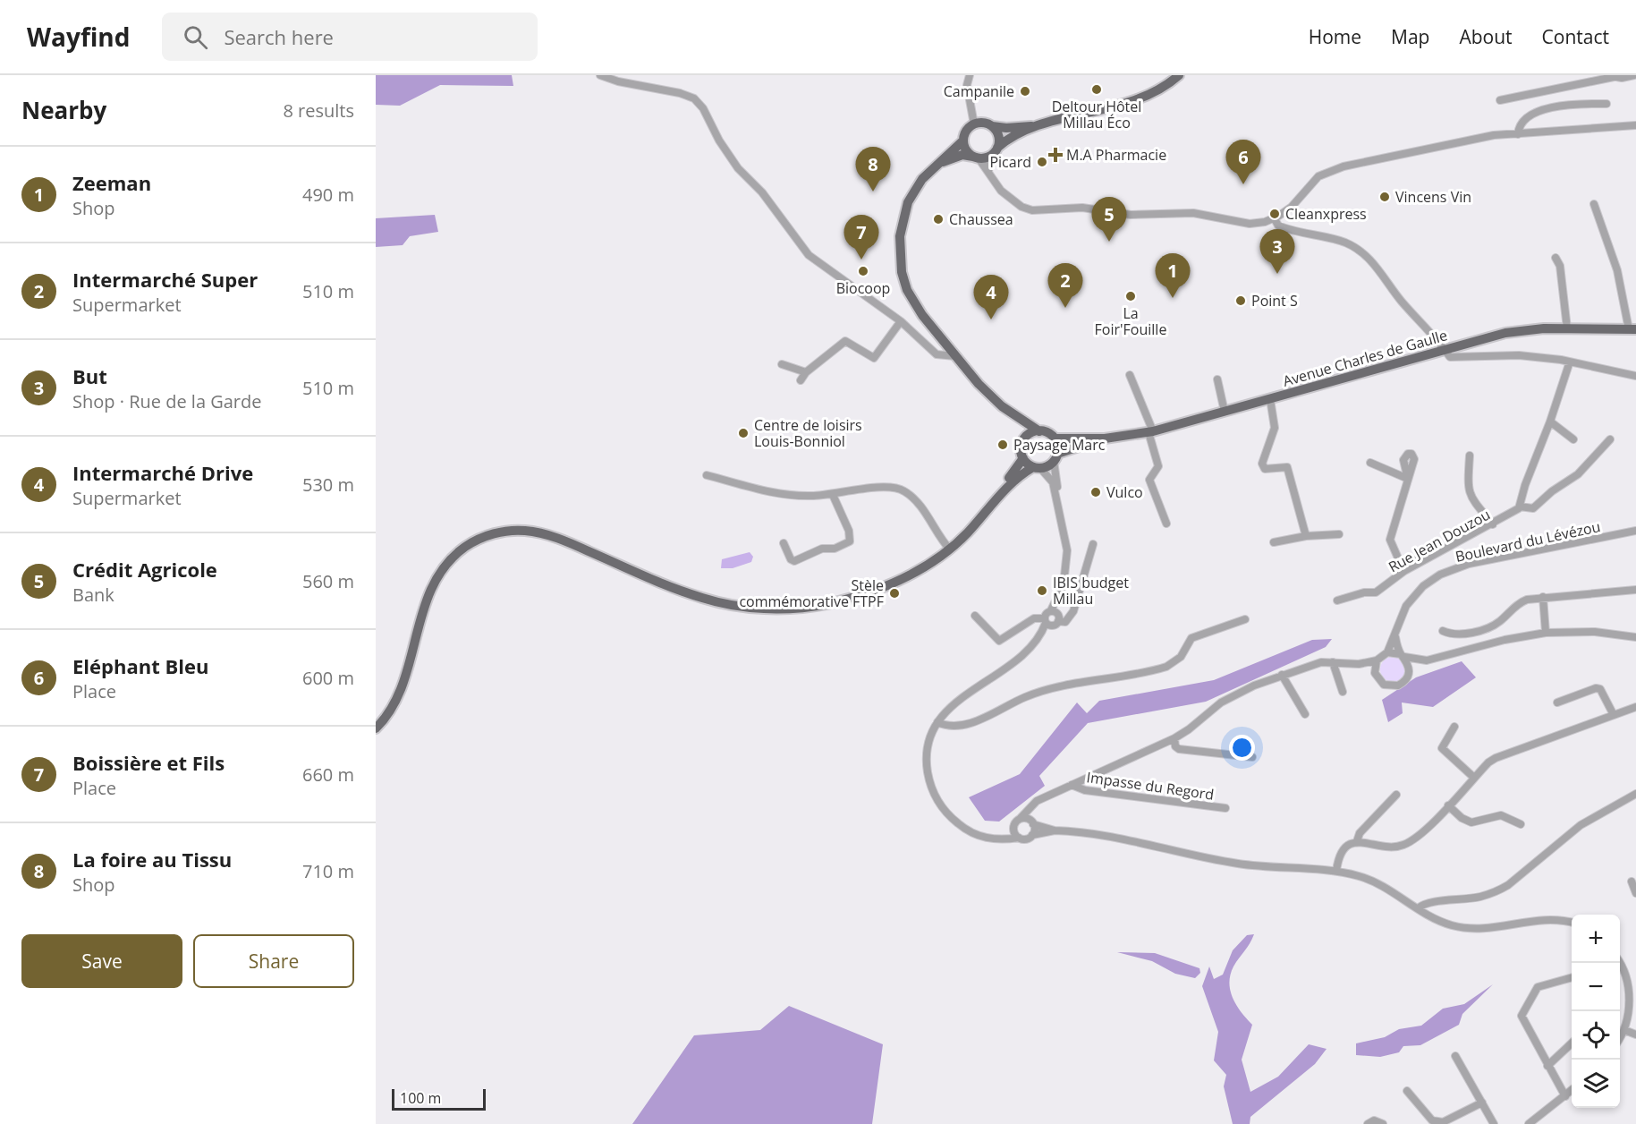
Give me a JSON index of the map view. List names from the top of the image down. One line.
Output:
{"streets":{"main road":["Avenue Charles de Gaulle"],"street":["Rue Jean Douzou","Boulevard du Lévézou","Impasse du Regord"]},"places":{"other":["Deltour Hôtel Millau Éco","Campanile","Picard","Vincens Vin","Cleanxpress","Chaussea","Biocoop","La Foir'Fouille","Point S","Centre de loisirs Louis-Bonniol","Paysage Marc","Vulco","IBIS budget Millau","Stèle commémorative FTPF"],"health":["M.A Pharmacie"]},"scale_bar":"100 m","page":{"header":"Wayfind","search":"Search here","nav":["Home","Map","About","Contact"],"heading":["Nearby","8 results"],"pins":["6","8","5","7","3","1","2","4"],"list":[{"mark":"1","name":"Zeeman","note":"Shop","value":"490 m"},{"mark":"2","name":"Intermarché Super","note":"Supermarket","value":"510 m"},{"mark":"3","name":"But","note":"Shop · Rue de la Garde","value":"510 m"},{"mark":"4","name":"Intermarché Drive","note":"Supermarket","value":"530 m"},{"mark":"5","name":"Crédit Agricole","note":"Bank","value":"560 m"},{"mark":"6","name":"Eléphant Bleu","note":"Place","value":"600 m"},{"mark":"7","name":"Boissière et Fils","note":"Place","value":"660 m"},{"mark":"8","name":"La foire au Tissu","note":"Shop","value":"710 m"}],"map_buttons":["+","−"],"buttons":["Save","Share"],"scale":"100 m"}}
